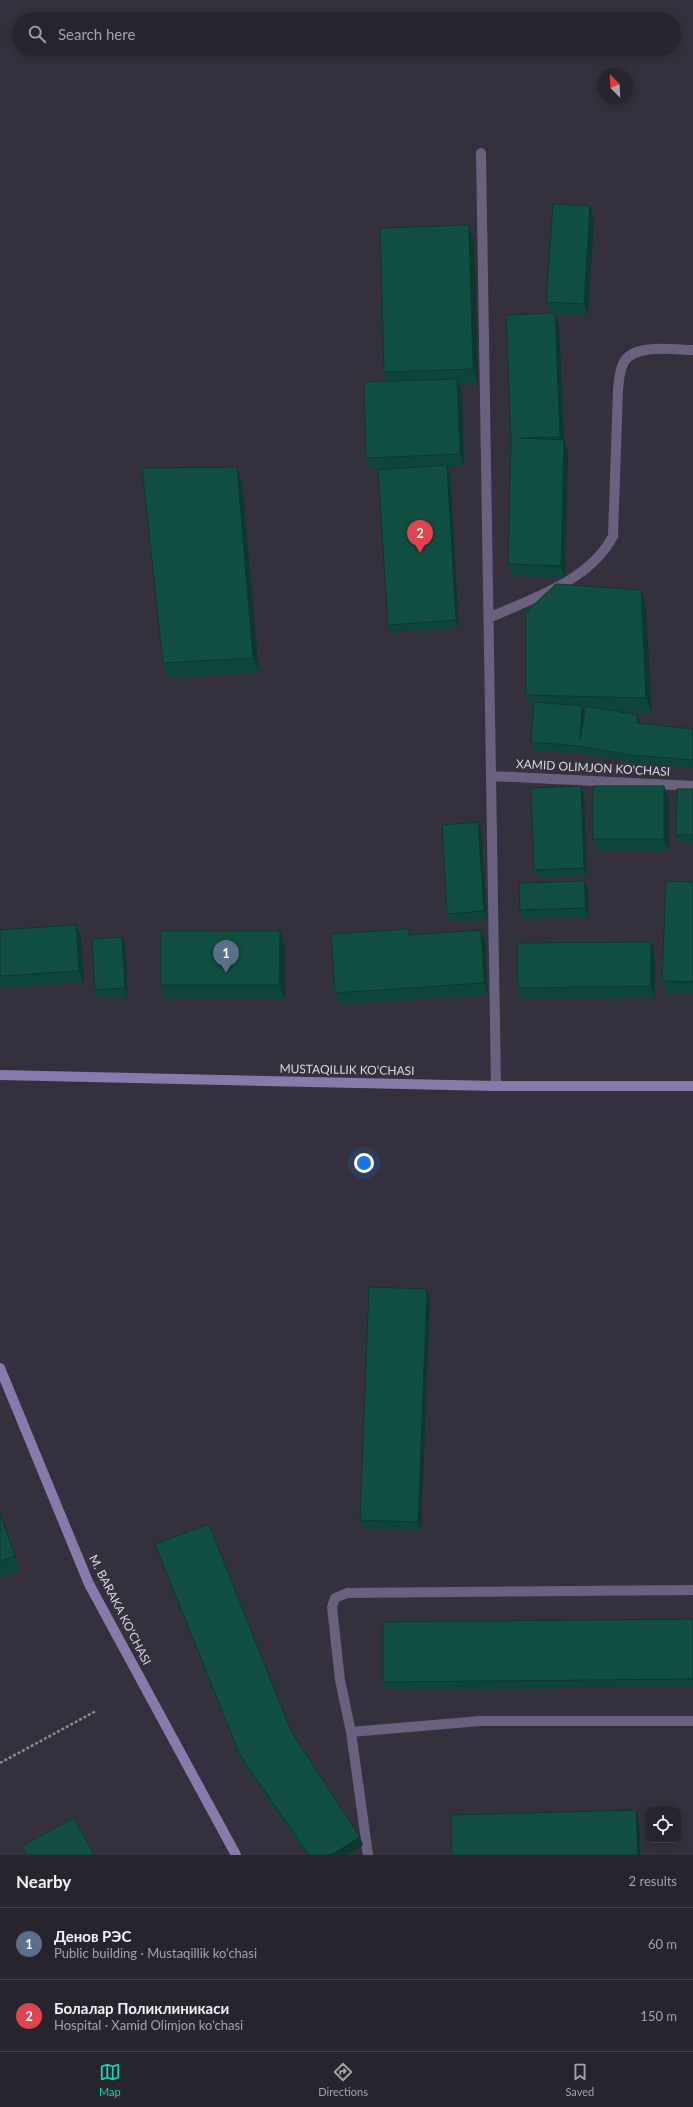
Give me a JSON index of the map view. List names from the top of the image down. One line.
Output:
{"streets":{"street":["XAMID OLIMJON KO'CHASI","MUSTAQILLIK KO‘CHASI","M. BARAKA KO'CHASI"]},"north":"top left","page":{"search":"Search here","pins":["2","1"],"heading":["Nearby","2 results"],"list":[{"mark":"1","name":"Денов РЭС","note":"Public building · Mustaqillik ko‘chasi","value":"60 m"},{"mark":"2","name":"Болалар Поликлиникаси","note":"Hospital · Xamid Olimjon ko'chasi","value":"150 m"}],"nav":["Map","Directions","Saved"]}}
